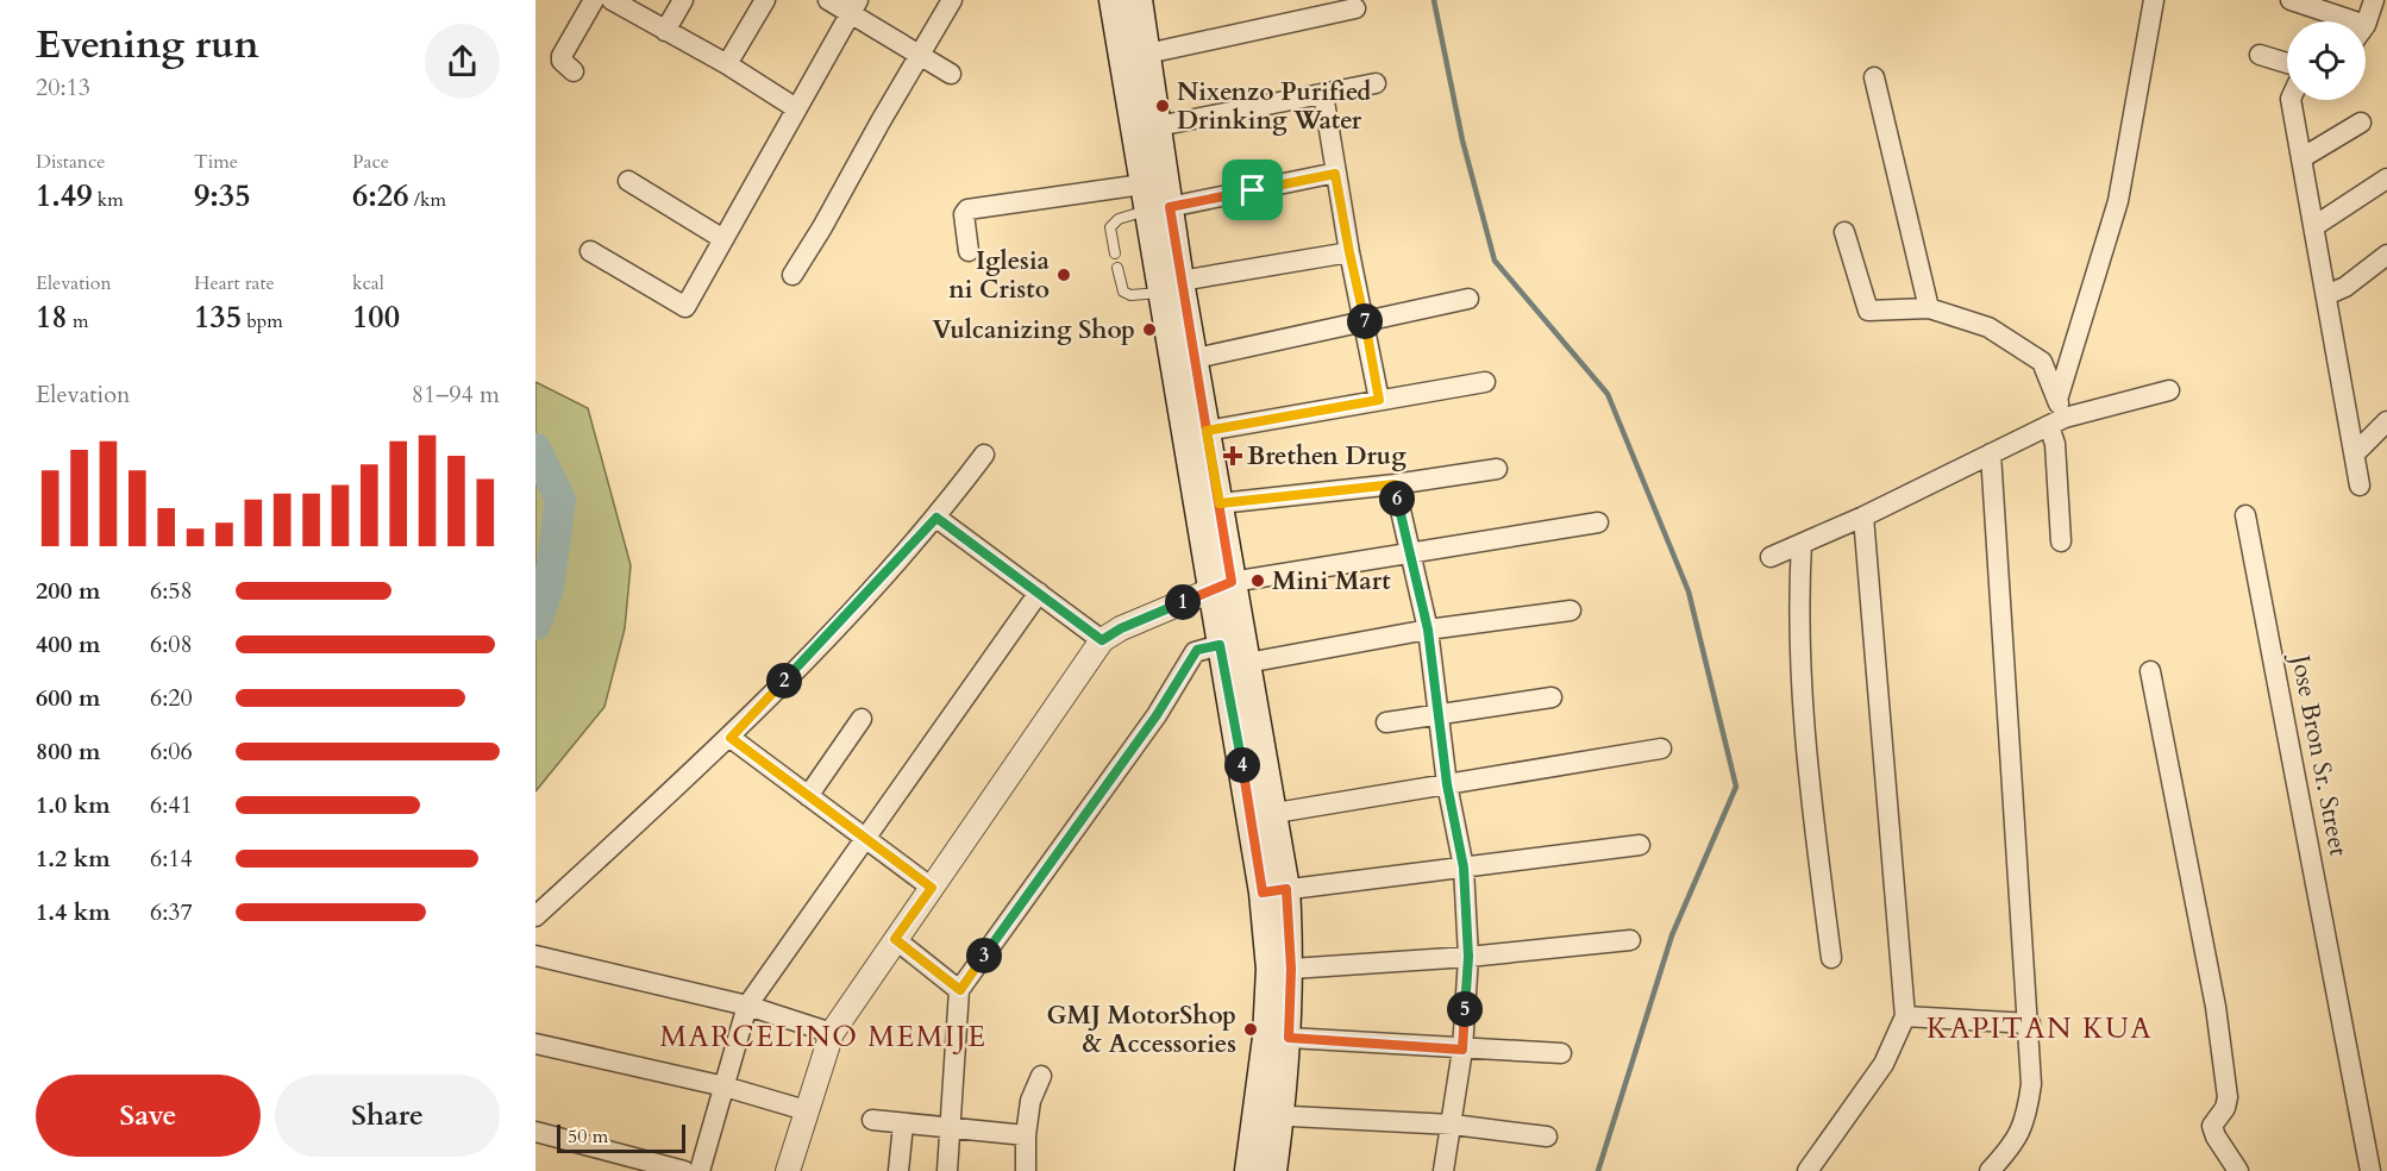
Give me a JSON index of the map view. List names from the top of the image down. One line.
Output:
{"streets":{"street":["Jose Bron Sr. Street"]},"districts":["KAPITAN KUA","MARCELINO MEMIJE"],"places":{"other":["Nixenzo Purified Drinking Water","Iglesia ni Cristo","Vulcanizing Shop","Mini Mart","GMJ MotorShop & Accessories"],"health":["Brethen Drug"]},"scale_bar":"50 m","page":{"heading":["Evening run","20:13"],"stats":[["Distance","1.49 km"],["Time","9:35"],["Pace","6:26 /km"],["Elevation","18 m"],["Heart rate","135 bpm"],["kcal","100"]],"pins":["7","6","1","2","4","3","5"],"chart":["Elevation","81–94 m"],"list":[{"name":"200 m","note":"6:58"},{"name":"400 m","note":"6:08"},{"name":"600 m","note":"6:20"},{"name":"800 m","note":"6:06"},{"name":"1.0 km","note":"6:41"},{"name":"1.2 km","note":"6:14"},{"name":"1.4 km","note":"6:37"}],"buttons":["Save","Share"],"scale":"50 m"}}
